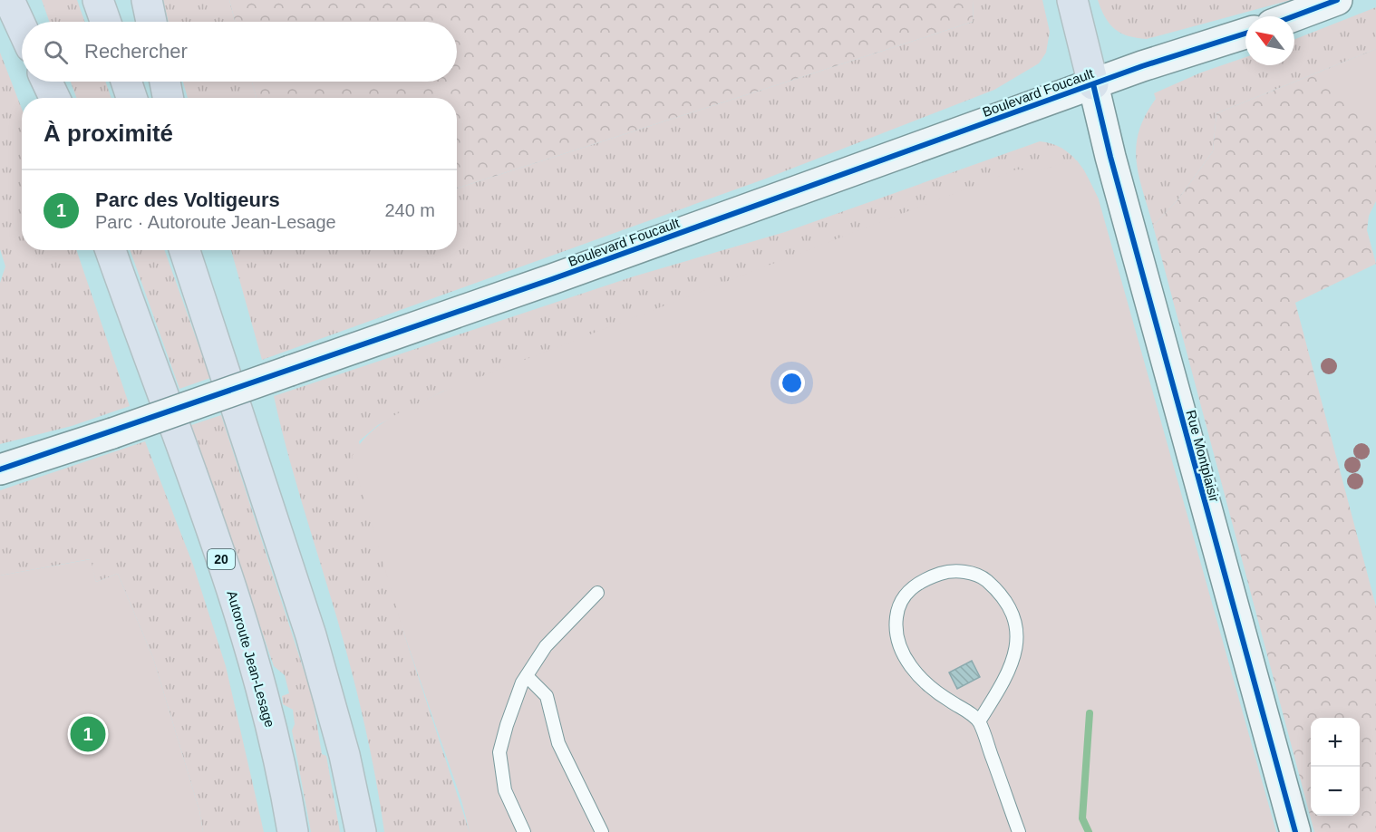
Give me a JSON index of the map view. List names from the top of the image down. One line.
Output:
{"streets":{"highway":["20","Autoroute Jean-Lesage"],"street":["Boulevard Foucault","Rue Montplaisir"]},"crossings":[["Boulevard Foucault","Rue Montplaisir"]],"north":"top left","page":{"search":"Rechercher","heading":"À proximité","list":[{"mark":"1","name":"Parc des Voltigeurs","note":"Parc · Autoroute Jean-Lesage","value":"240 m"}],"pins":"1","map_buttons":["+","−"]}}
